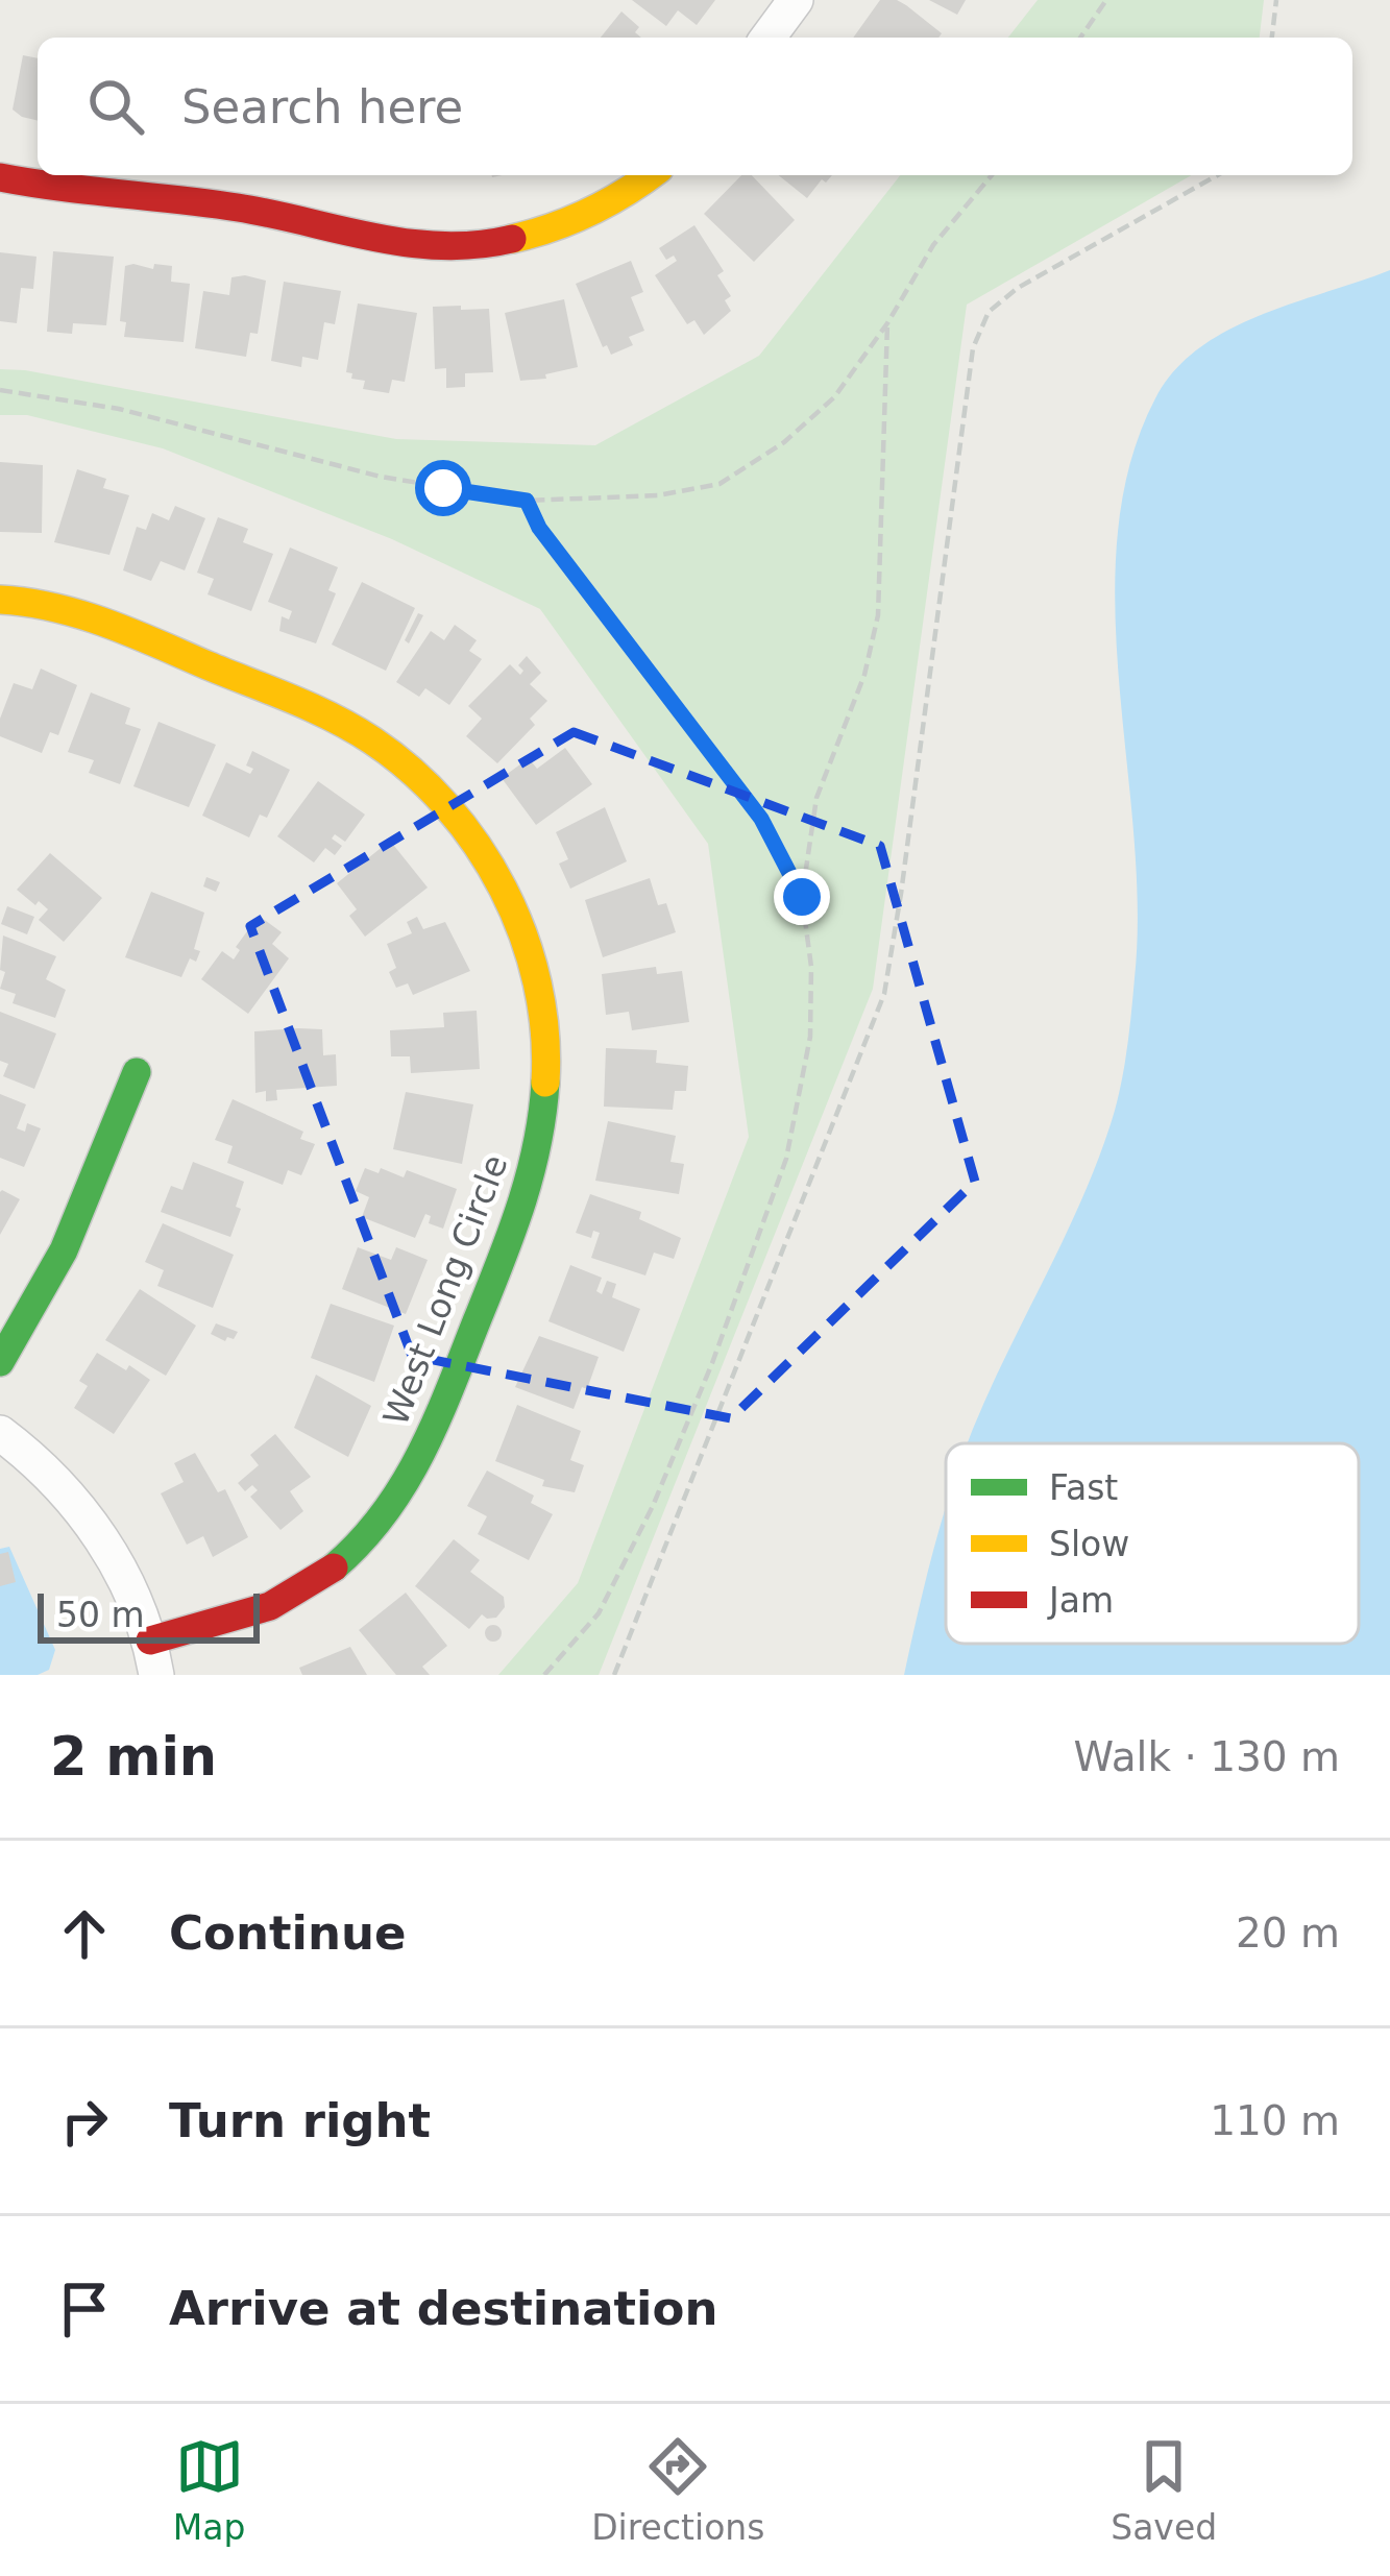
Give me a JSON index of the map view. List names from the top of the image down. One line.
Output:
{"streets":{"street":["West Long Circle"]},"legend":["Fast","Slow","Jam"],"scale_bar":"50 m","page":{"search":"Search here","scale":"50 m","heading":["2 min","Walk · 130 m"],"list":[["Continue","20 m"],["Turn right","110 m"],"Arrive at destination"],"nav":["Map","Directions","Saved"]}}
